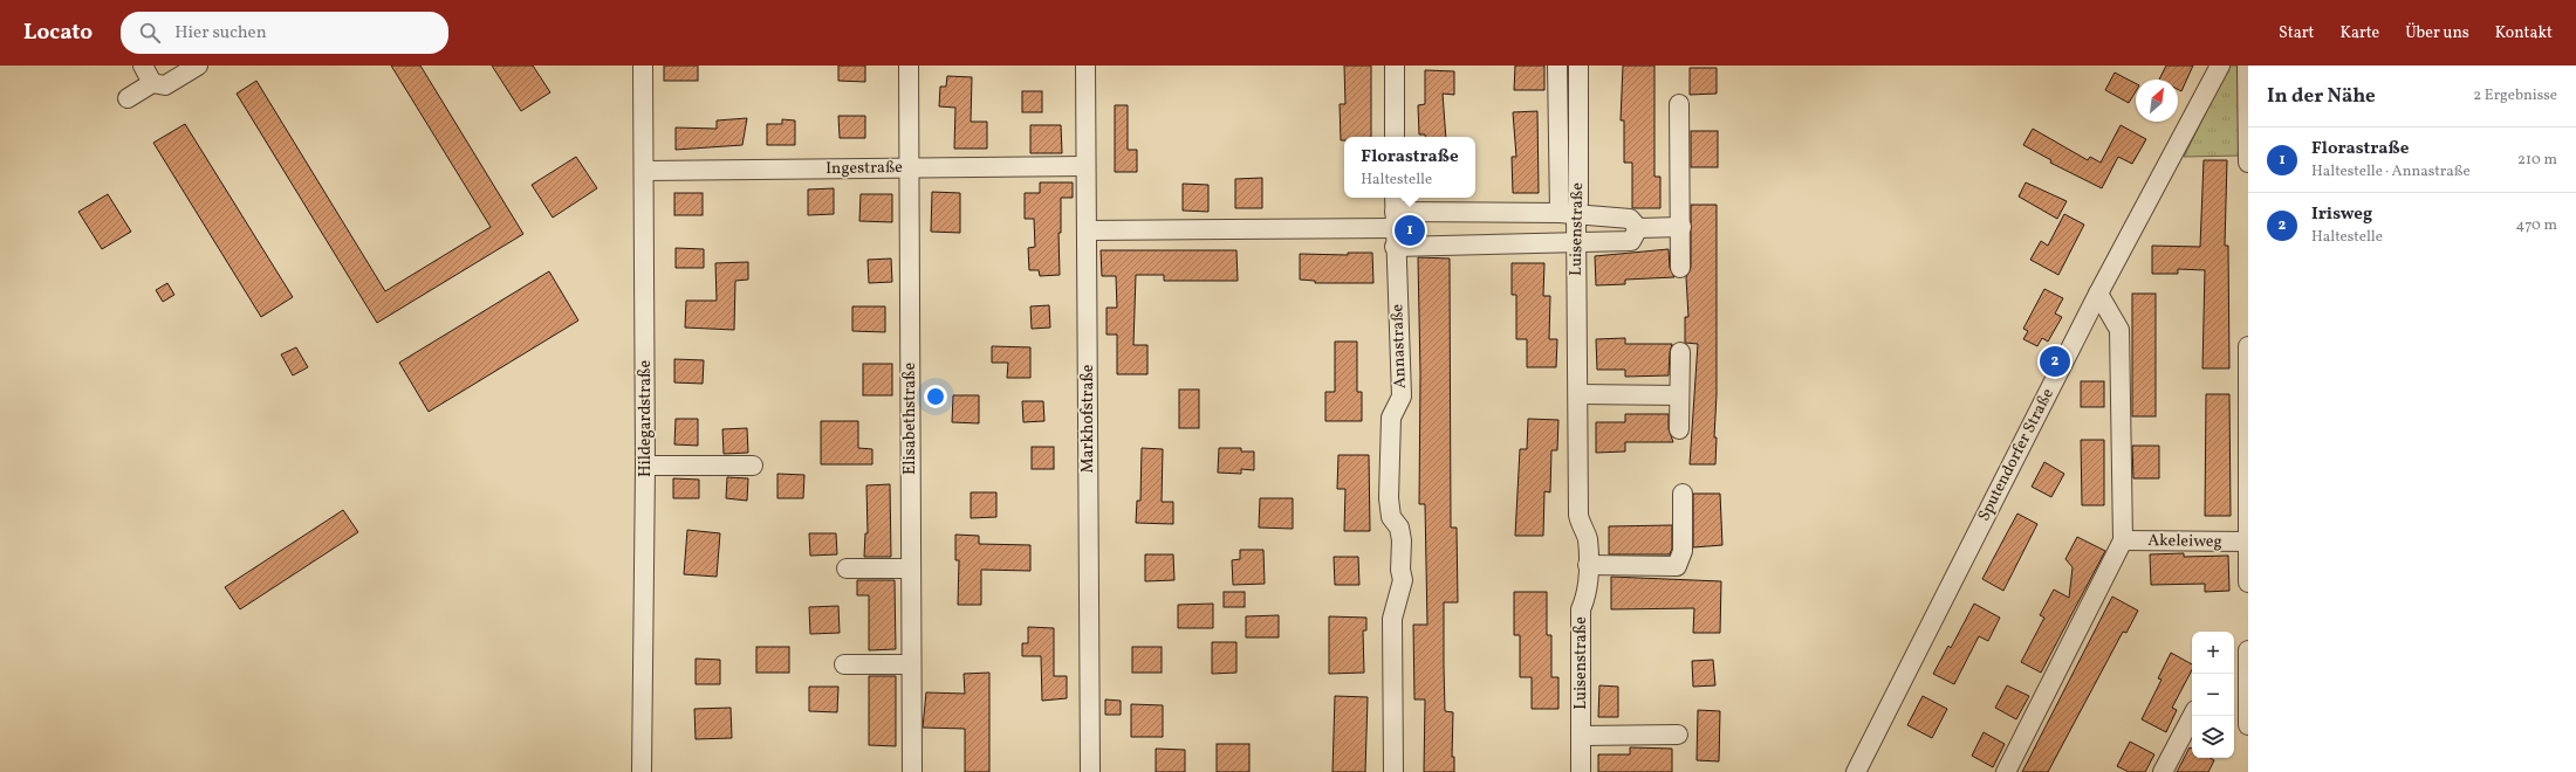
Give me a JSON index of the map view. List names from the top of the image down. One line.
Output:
{"streets":{"street":["Ingestraße","Luisenstraße","Annastraße","Hildegardstraße","Elisabethstraße","Markhofstraße","Sputendorfer Straße","Akeleiweg"]},"crossings":[["Ingestraße","Hildegardstraße"],["Ingestraße","Elisabethstraße"],["Ingestraße","Markhofstraße"]],"north":"top right","page":{"header":"Locato","search":"Hier suchen","nav":["Start","Karte","Über uns","Kontakt"],"heading":["In der Nähe","2 Ergebnisse"],"list":[{"mark":"1","name":"Florastraße","note":"Haltestelle · Annastraße","value":"210 m"},{"mark":"2","name":"Irisweg","note":"Haltestelle","value":"470 m"}],"popup":["Florastraße","Haltestelle"],"pins":["1","2"],"map_buttons":["+","−"]}}
